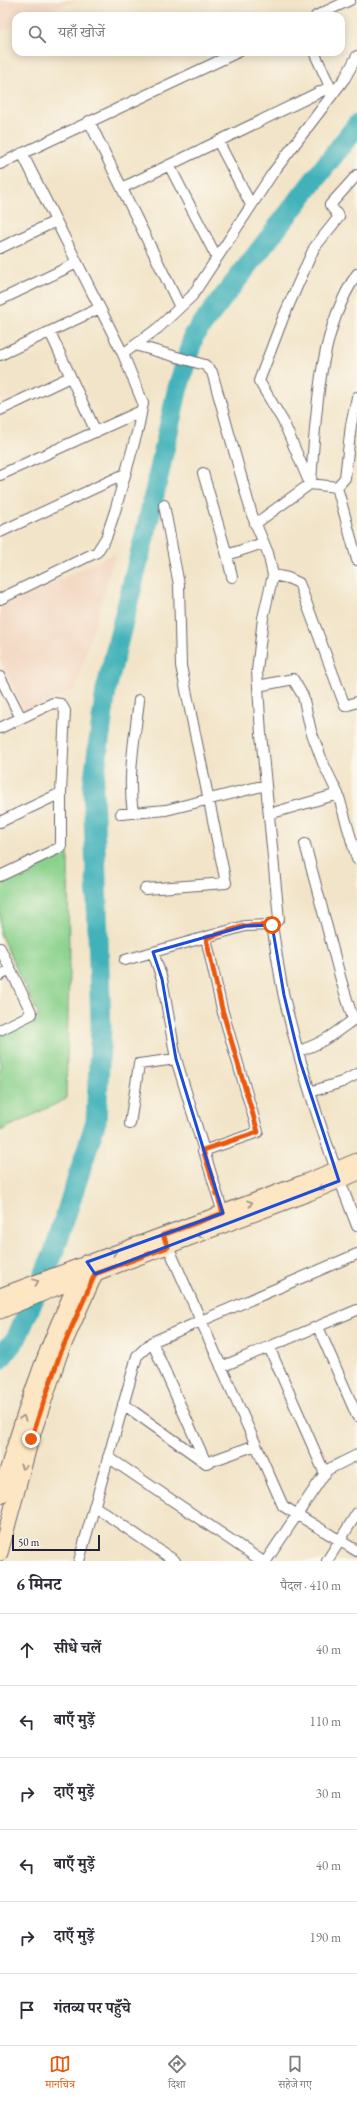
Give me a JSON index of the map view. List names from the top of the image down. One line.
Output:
{"scale_bar":"50 m","page":{"search":"यहाँ खोजें","scale":"50 m","heading":["6 मिनट","पैदल · 410 m"],"list":[["सीधे चलें","40 m"],["बाएँ मुड़ें","110 m"],["दाएँ मुड़ें","30 m"],["बाएँ मुड़ें","40 m"],["दाएँ मुड़ें","190 m"],"गंतव्य पर पहुँचे"],"nav":["मानचित्र","दिशा","सहेजे गए"]}}
